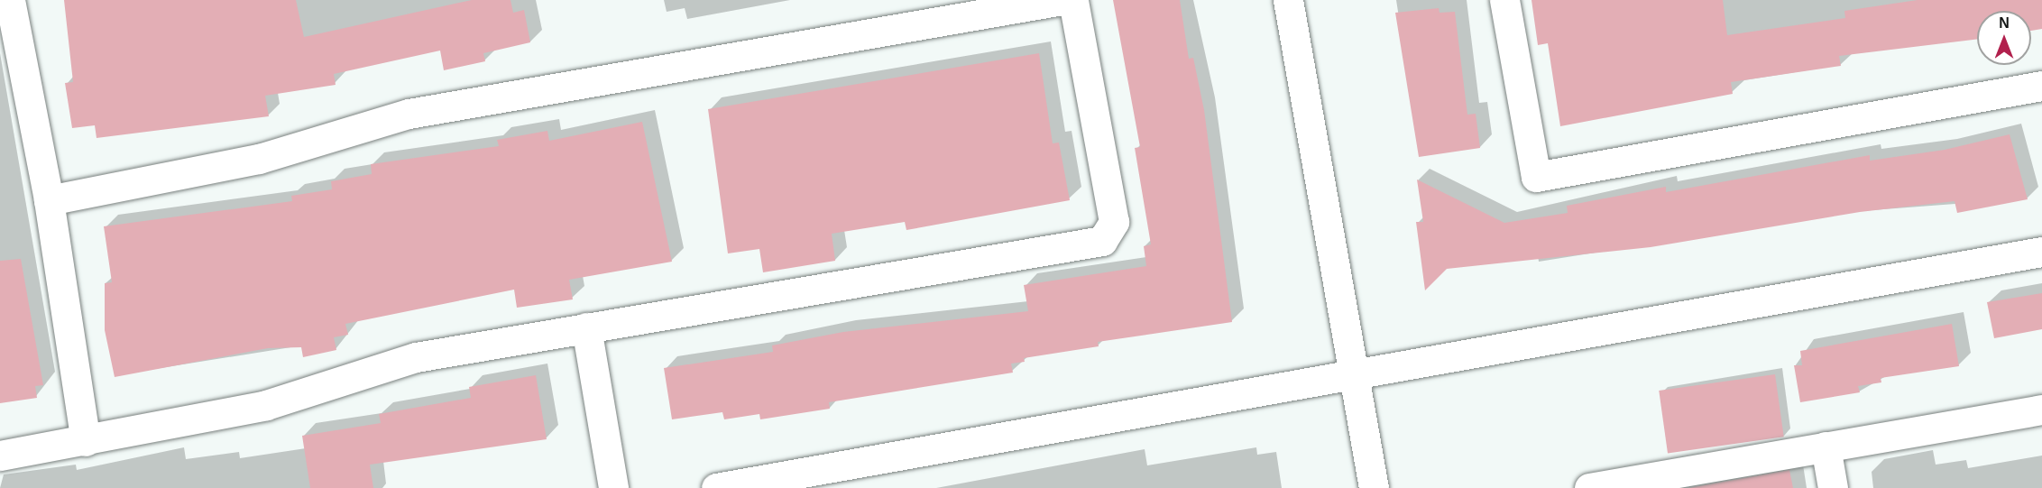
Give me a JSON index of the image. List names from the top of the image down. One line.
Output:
{"north":"top"}
